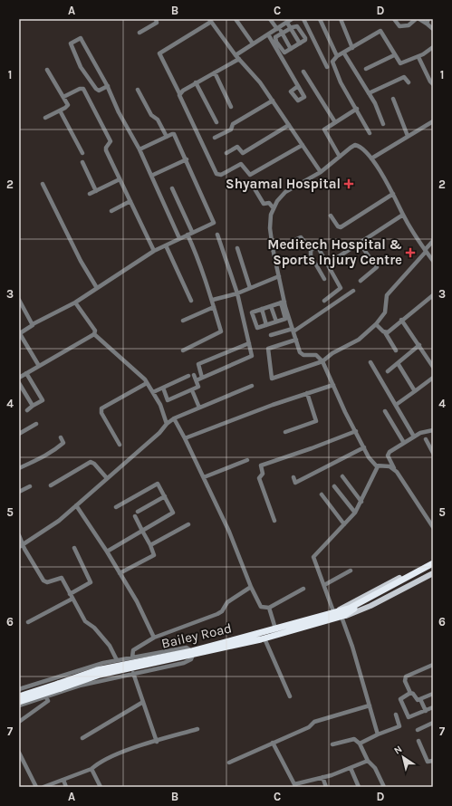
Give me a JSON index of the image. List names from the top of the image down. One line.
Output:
{"streets":{"highway":["Bailey Road"]},"places":{"health":["Shyamal Hospital","Meditech Hospital & Sports Injury Centre"]},"north":"top left","grid":{"columns":["A","B","C","D"],"rows":["1","2","3","4","5","6","7"]}}
